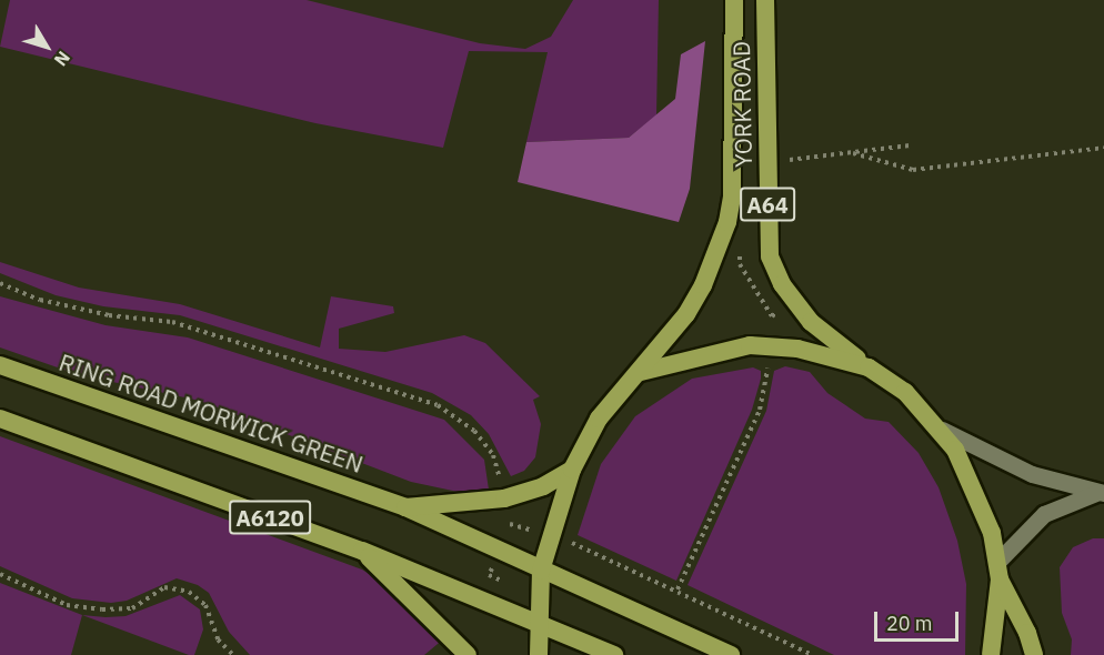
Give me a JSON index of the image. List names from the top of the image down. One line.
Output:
{"streets":{"highway":["YORK ROAD","A64","RING ROAD MORWICK GREEN","A6120"]},"crossings":[["YORK ROAD","RING ROAD MORWICK GREEN"],["YORK ROAD","A6120"],["RING ROAD MORWICK GREEN","A6120"]],"scale_bar":"20 m","north":"bottom right"}
